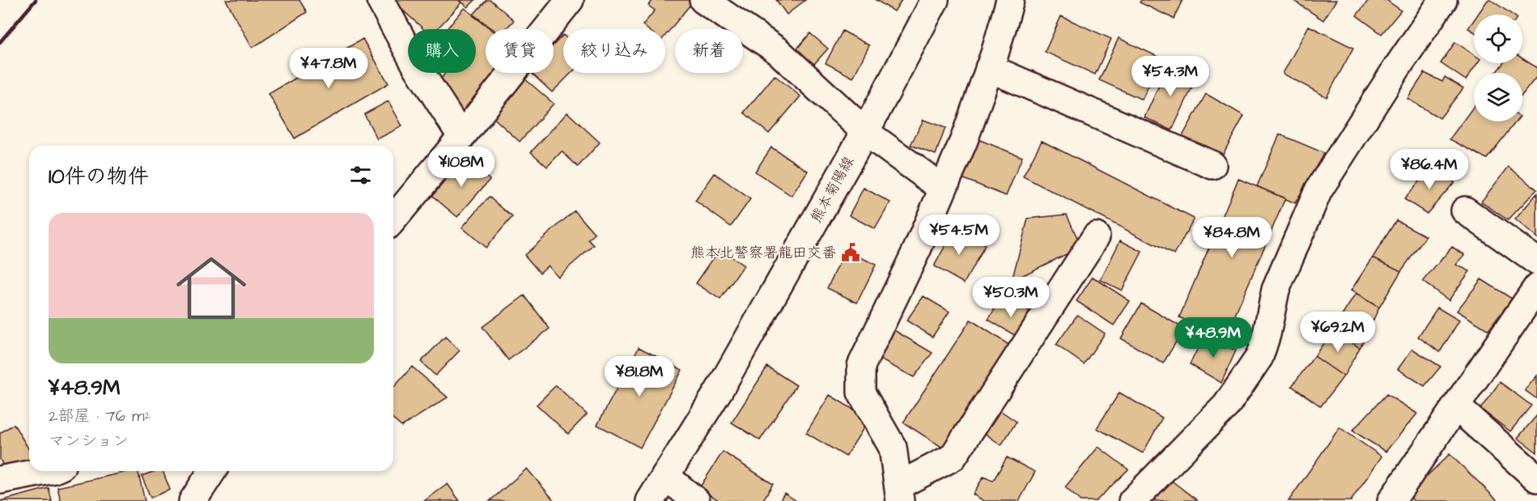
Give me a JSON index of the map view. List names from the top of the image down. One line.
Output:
{"streets":{"street":["熊本菊陽線"]},"places":{"public building":["熊本北警察署龍田交番"]},"page":{"chip":["購入","賃貸","絞り込み","新着"],"price":["¥47.8M","¥54.3M","¥108M","¥86.4M","¥54.5M","¥84.8M","¥50.3M","¥69.2M","¥48.9M","¥81.8M"],"heading":"10件の物件","list":[{"name":"¥48.9M","note":"2部屋 · 76 m² · マンション"}]}}
